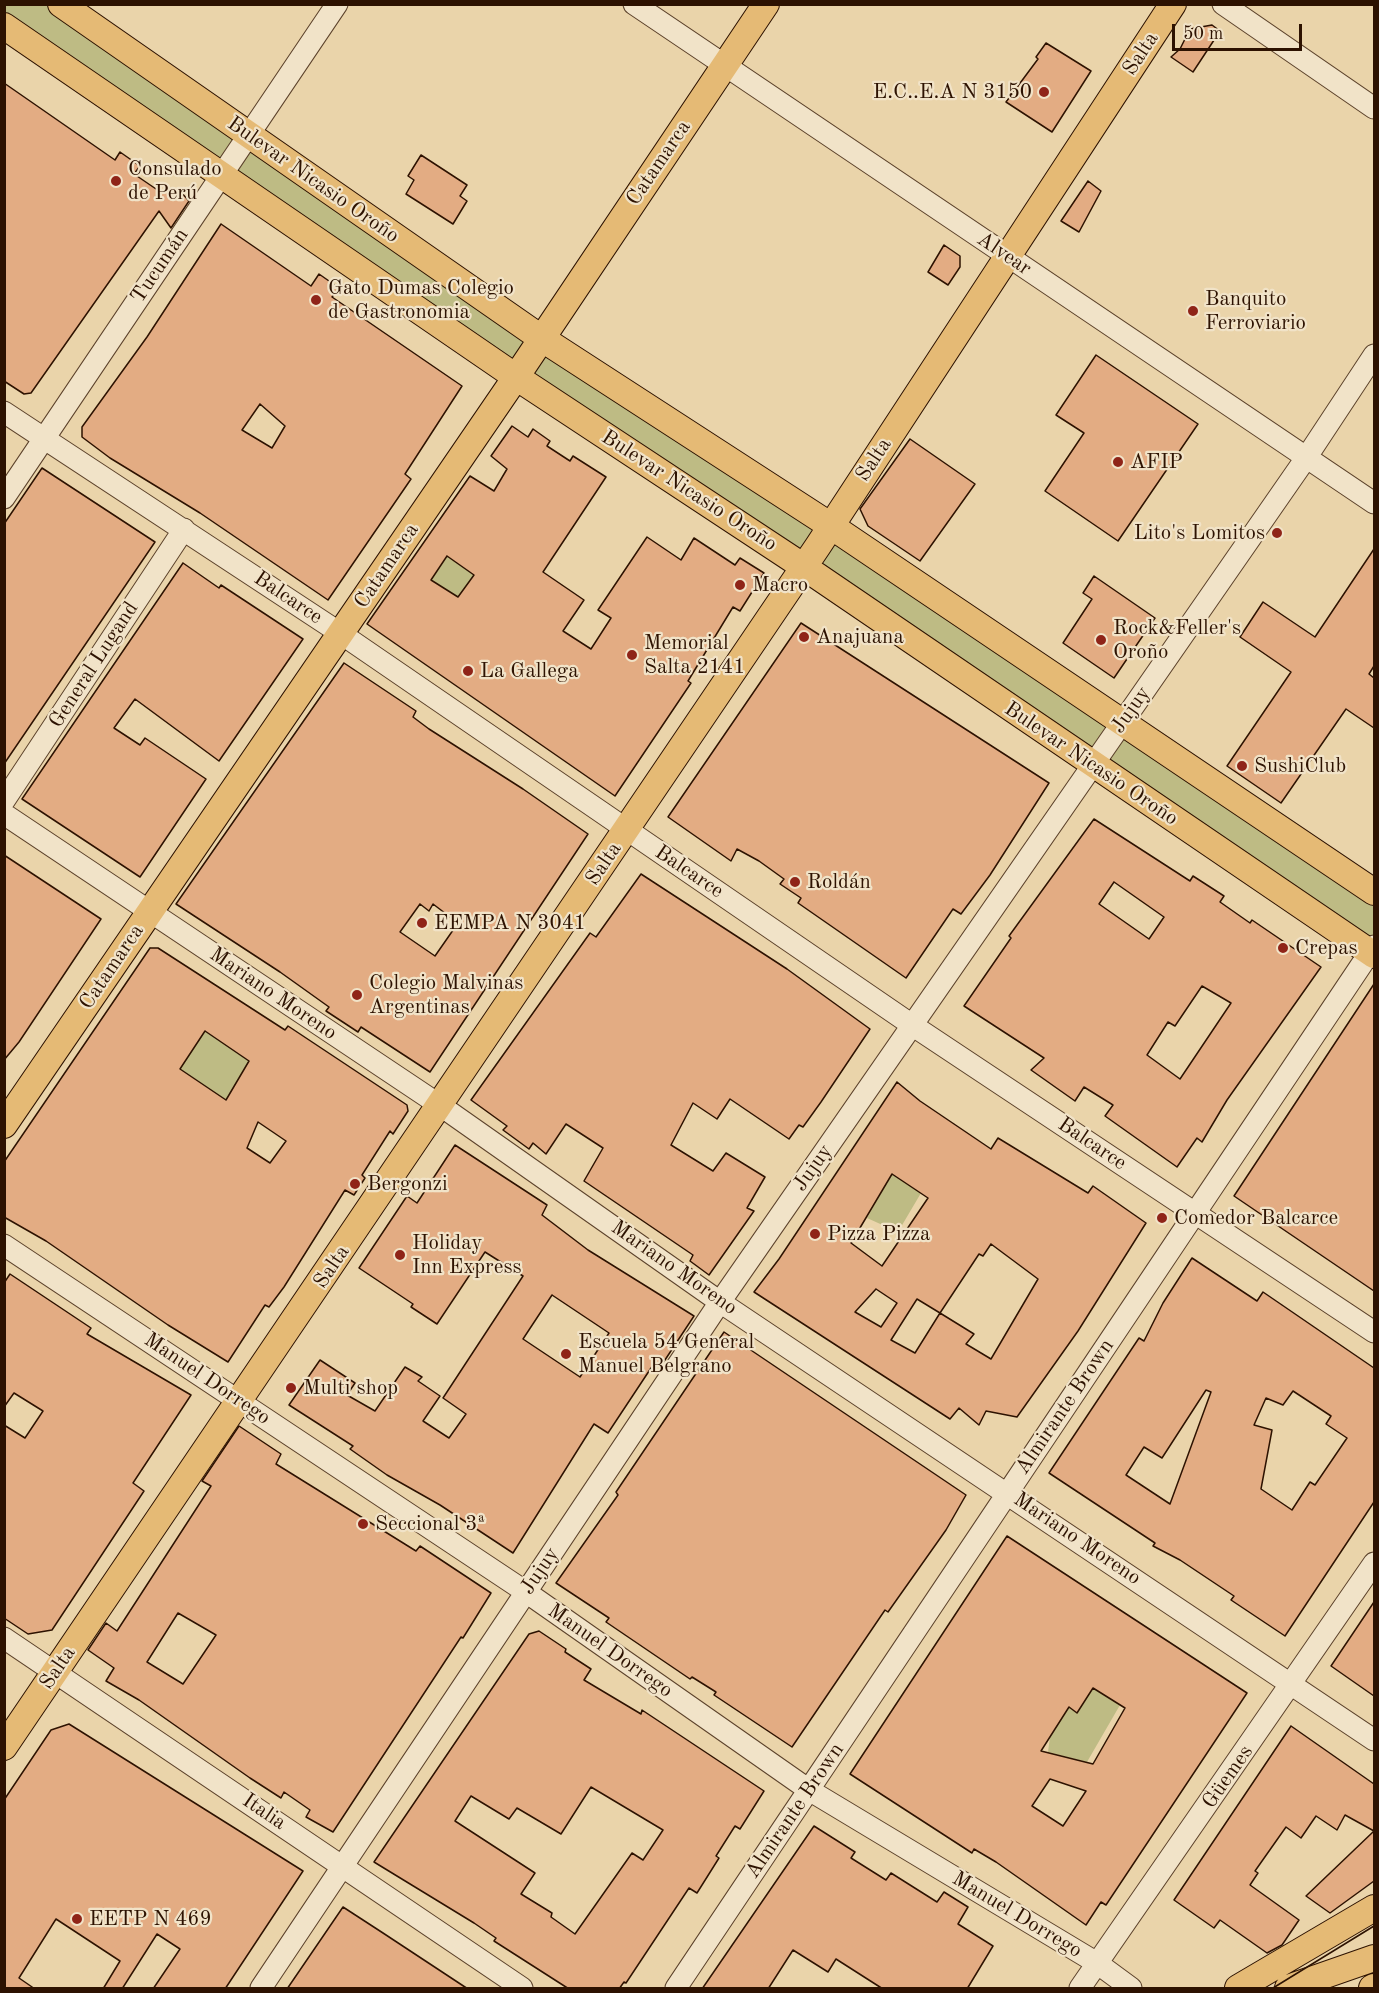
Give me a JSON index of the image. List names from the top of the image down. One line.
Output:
{"streets":{"main road":["Salta","Catamarca","Bulevar Nicasio Oroño"],"street":["Alvear","Tucumán","Balcarce","General Lugand","Jujuy","Mariano Moreno","Manuel Dorrego","Almirante Brown","Güemes","Italia"]},"crossings":[["Salta","Bulevar Nicasio Oroño"],["Salta","Alvear"],["Salta","Balcarce"],["Salta","Mariano Moreno"],["Salta","Manuel Dorrego"],["Salta","Italia"],["Catamarca","Bulevar Nicasio Oroño"],["Catamarca","Alvear"],["Catamarca","Balcarce"],["Catamarca","Mariano Moreno"],["Bulevar Nicasio Oroño","Tucumán"],["Bulevar Nicasio Oroño","Jujuy"],["Bulevar Nicasio Oroño","Almirante Brown"],["Alvear","Jujuy"],["Tucumán","Balcarce"],["Balcarce","General Lugand"],["Balcarce","Jujuy"],["Balcarce","Almirante Brown"],["Jujuy","Mariano Moreno"],["Jujuy","Manuel Dorrego"],["Jujuy","Italia"],["Mariano Moreno","Almirante Brown"],["Mariano Moreno","Güemes"],["Manuel Dorrego","Almirante Brown"],["Manuel Dorrego","Güemes"]],"places":["E.C..E.A N 3150","Consulado de Perú","Gato Dumas Colegio de Gastronomia","Banquito Ferroviario","AFIP","Lito's Lomitos","Macro","Anajuana","Rock&Feller's Oroño","Memorial Salta 2141","La Gallega","SushiClub","Roldán","EEMPA N 3041","Crepas","Colegio Malvinas Argentinas","Bergonzi","Comedor Balcarce","Pizza Pizza","Holiday Inn Express","Escuela 54 General Manuel Belgrano","Multi shop","Seccional 3ª","EETP N 469"],"scale_bar":"50 m"}
